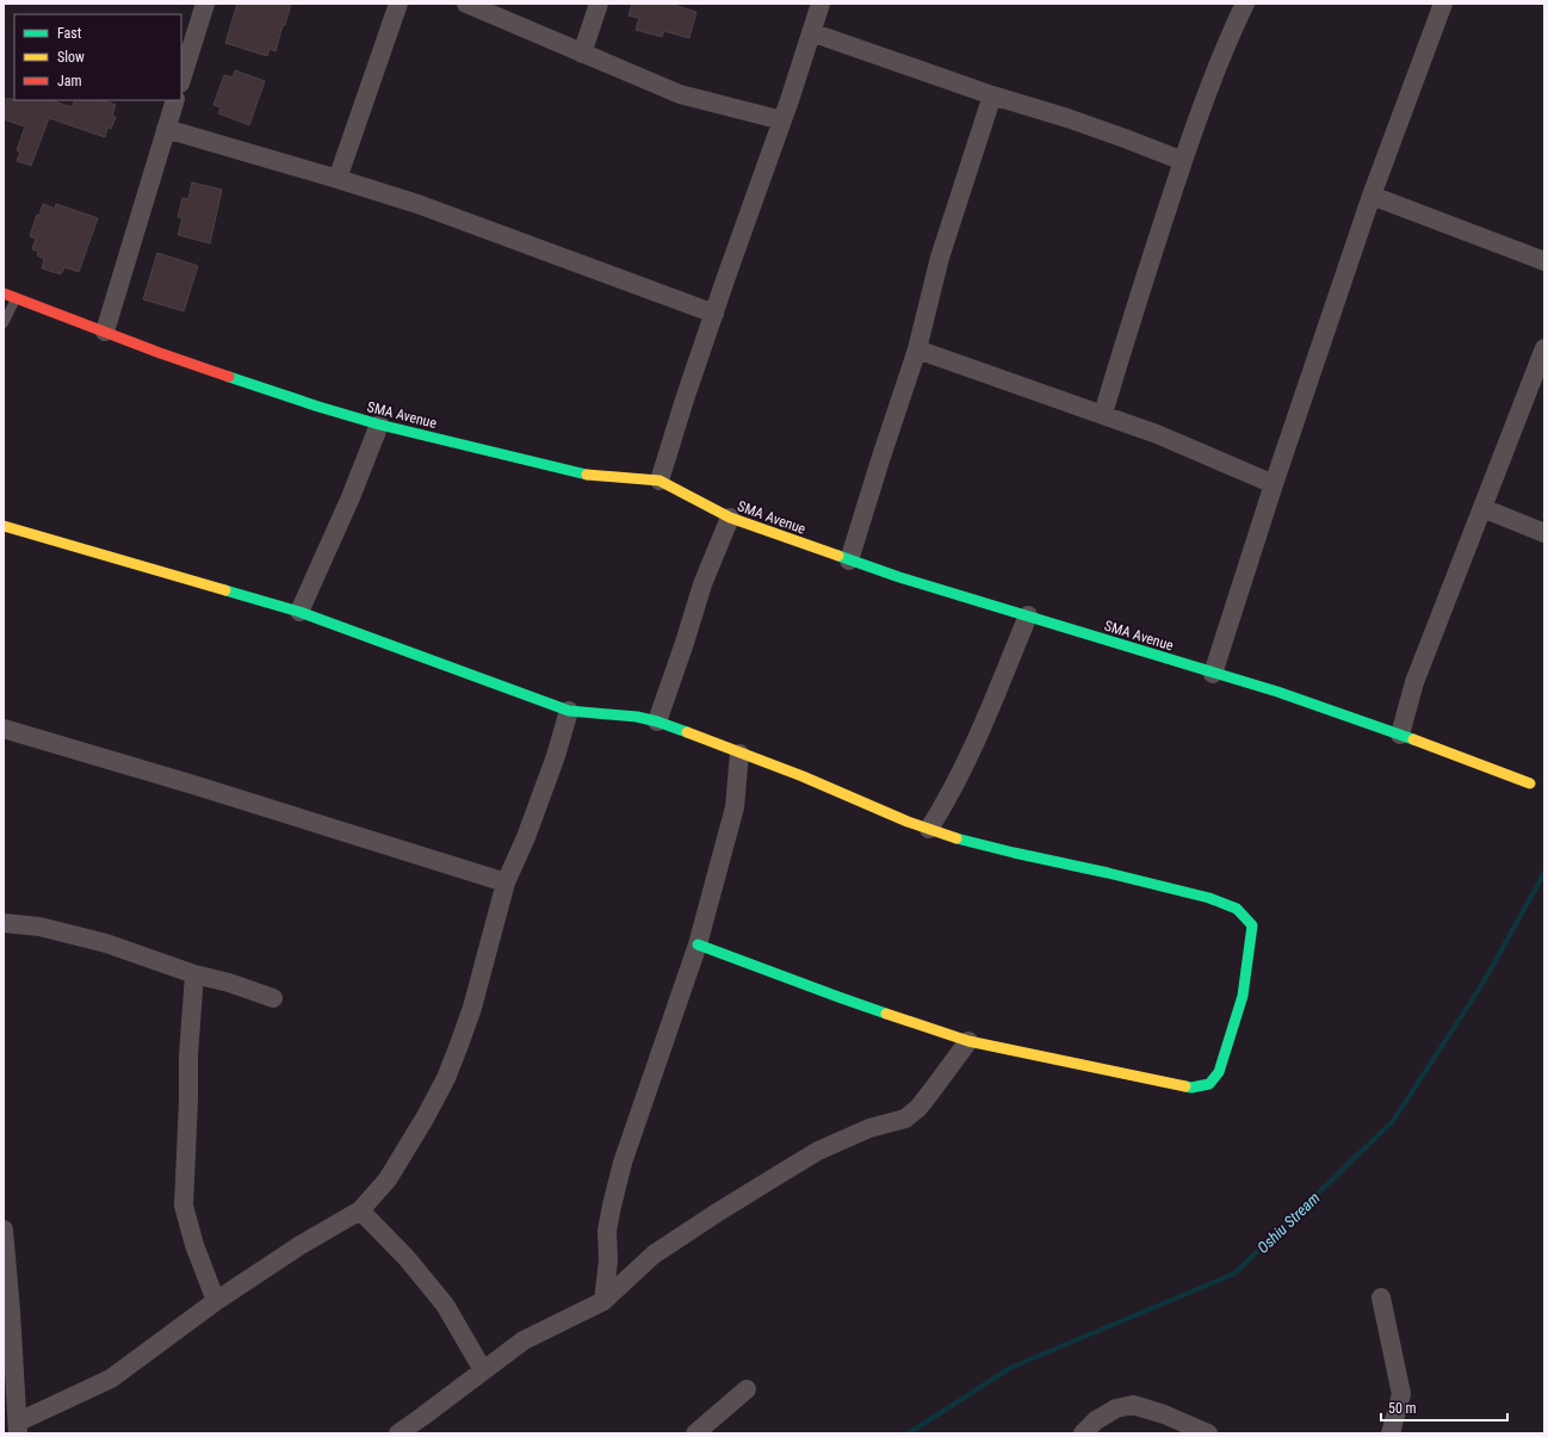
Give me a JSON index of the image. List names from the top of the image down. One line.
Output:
{"streets":{"street":["SMA Avenue"]},"water":["Oshiu Stream"],"legend":["Fast","Slow","Jam"],"scale_bar":"50 m"}
